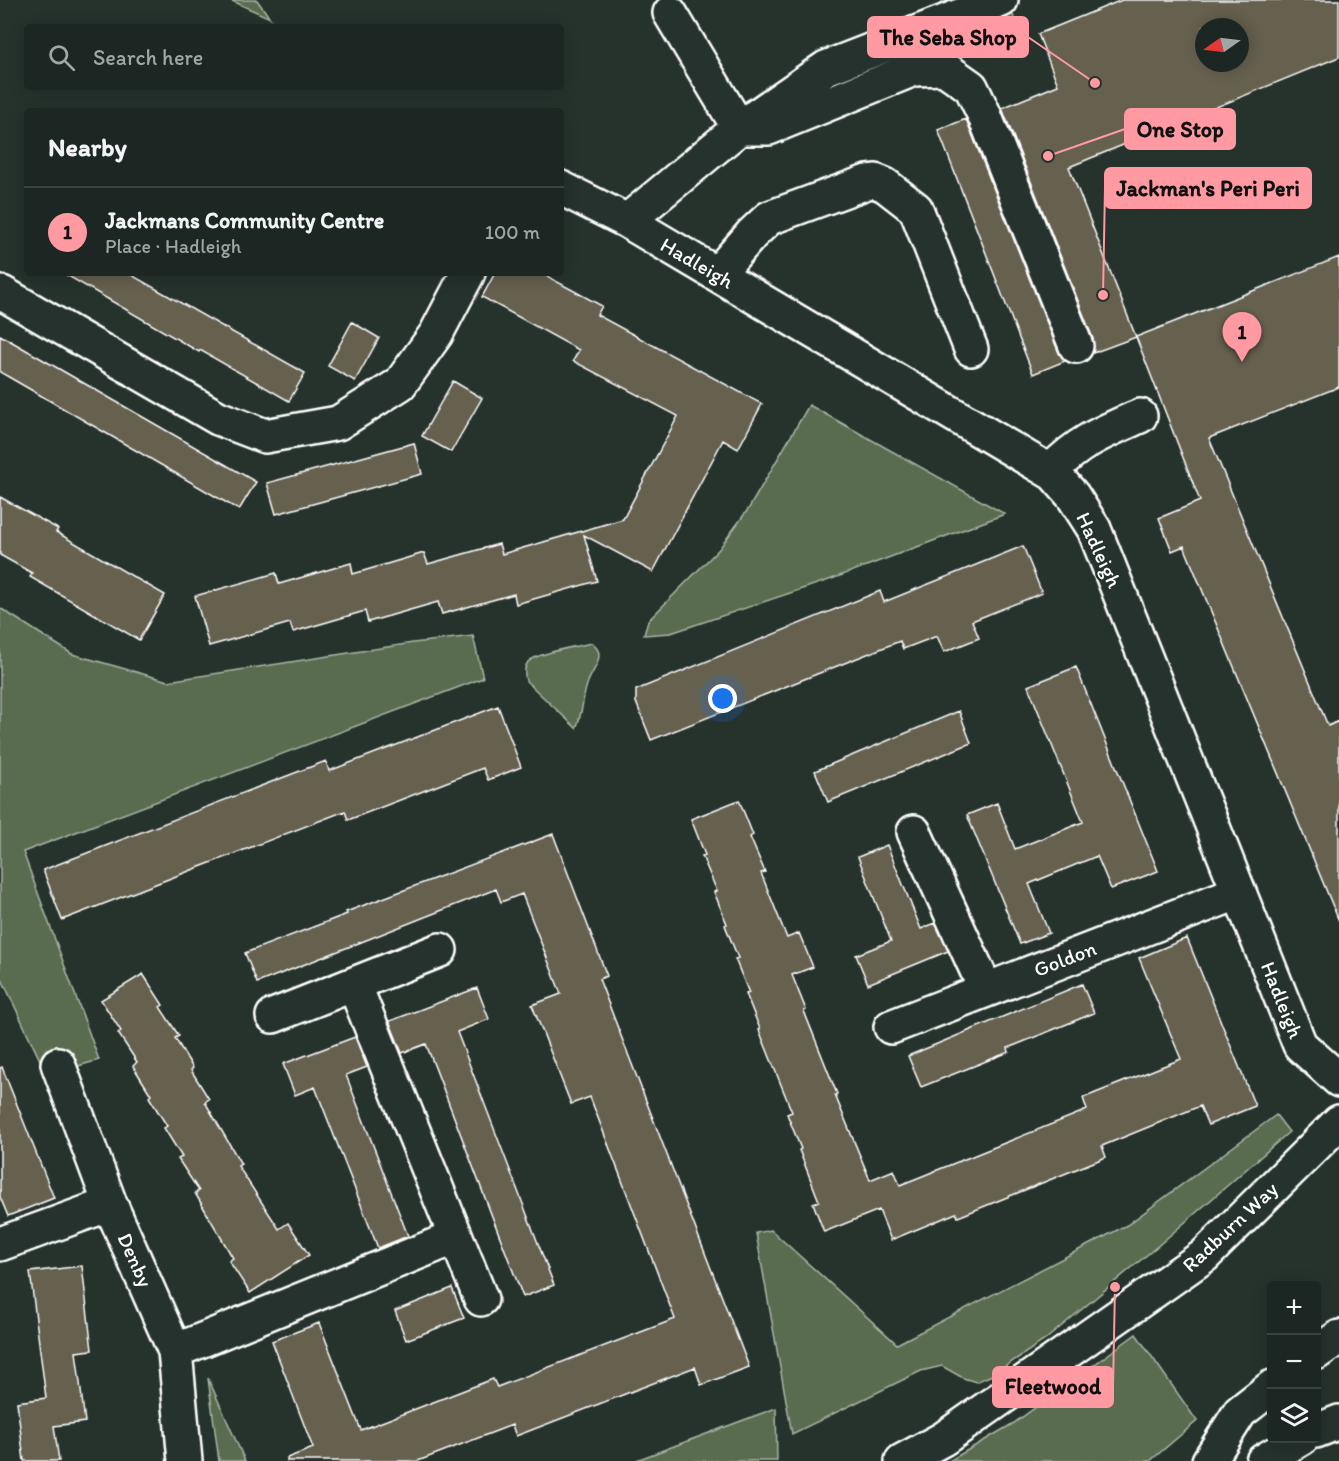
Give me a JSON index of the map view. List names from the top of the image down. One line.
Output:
{"streets":{"street":["Hadleigh","Goldon","Radburn Way","Denby"]},"crossings":[["Hadleigh","Goldon"]],"places":["The Seba Shop","One Stop","Jackman's Peri Peri","Fleetwood"],"north":"left","page":{"search":"Search here","heading":"Nearby","list":[{"mark":"1","name":"Jackmans Community Centre","note":"Place · Hadleigh","value":"100 m"}],"pins":"1","map_buttons":["+","−"]}}
